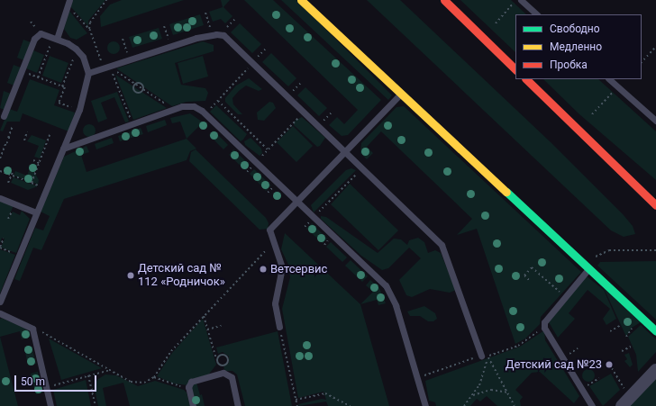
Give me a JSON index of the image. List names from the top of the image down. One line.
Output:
{"places":["Ветсервис","Детский сад № 112 «Родничок»","Детский сад №23"],"legend":["Свободно","Медленно","Пробка"],"scale_bar":"50 m"}
